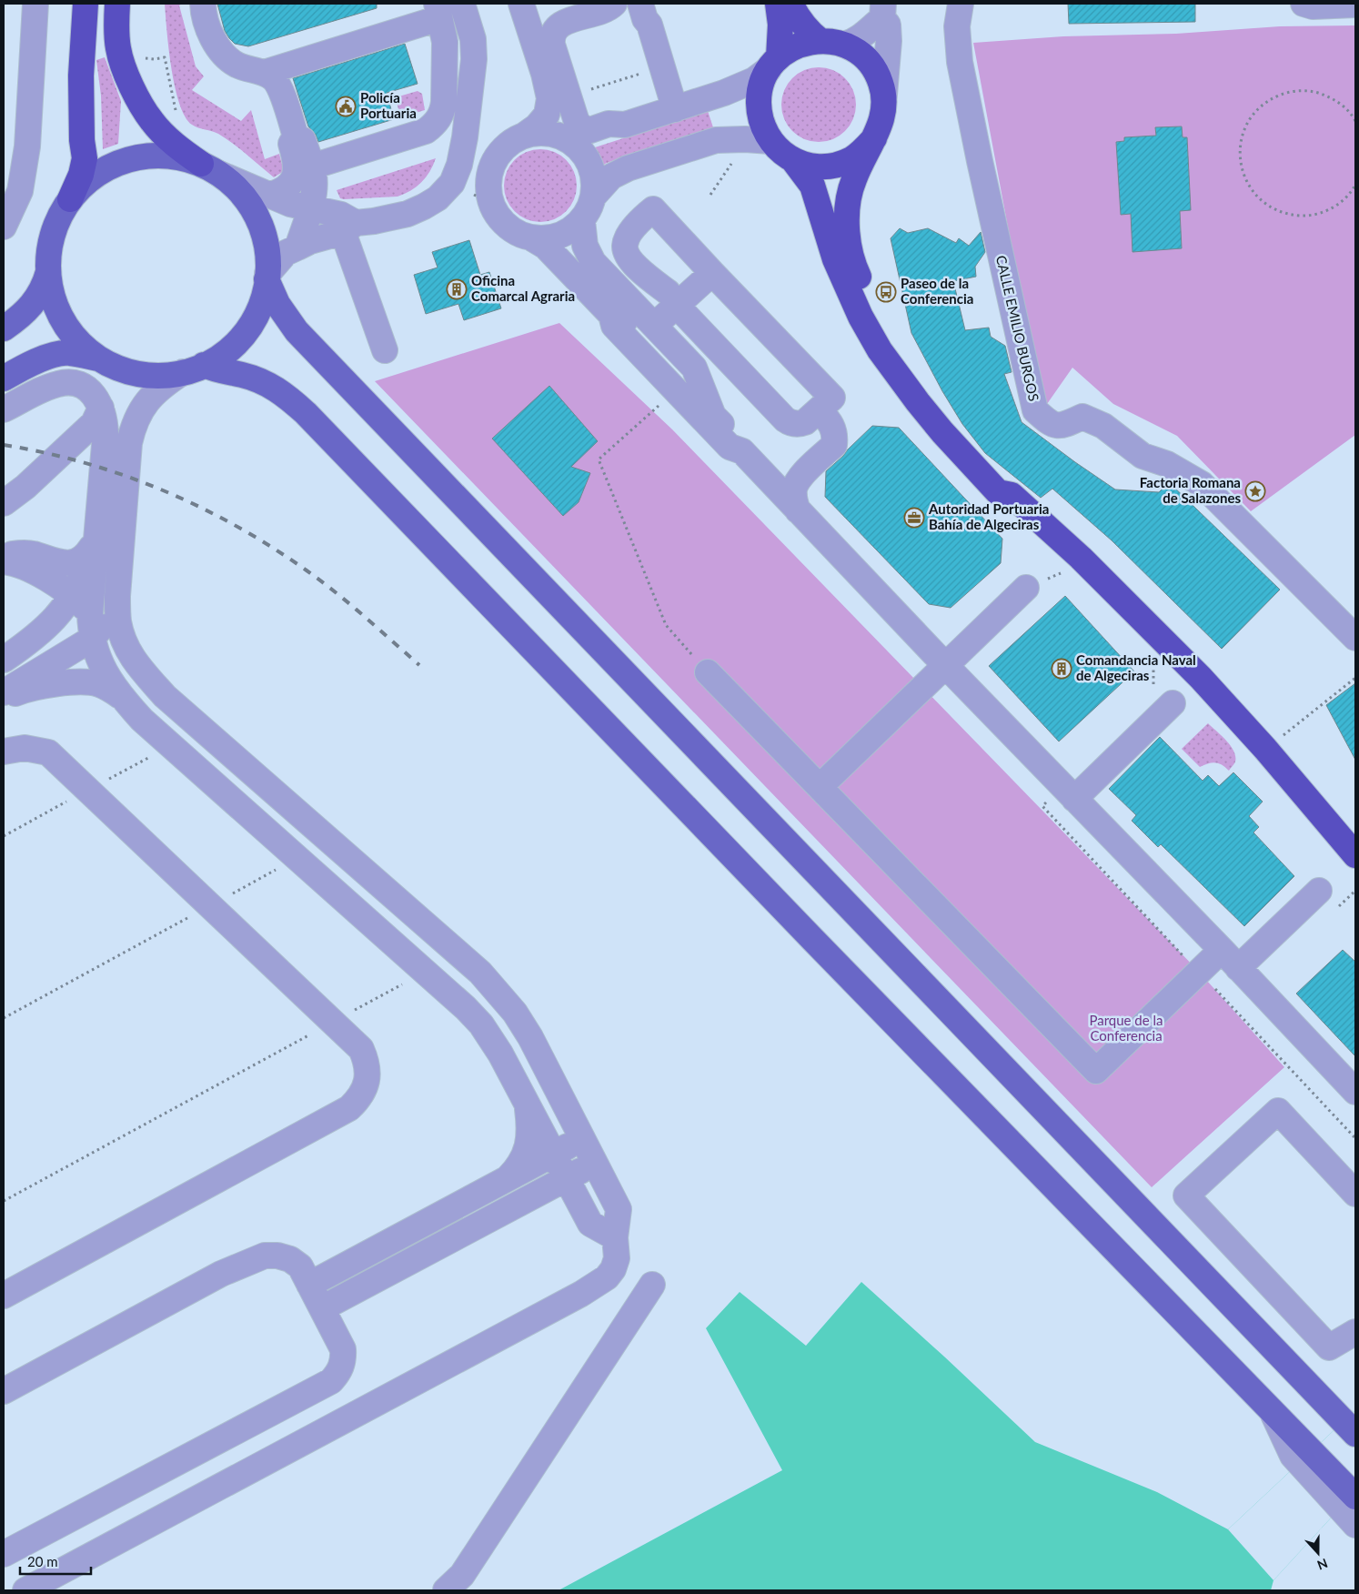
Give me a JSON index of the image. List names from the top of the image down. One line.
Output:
{"streets":{"street":["CALLE EMILIO BURGOS"]},"parks":["Parque de la Conferencia"],"places":{"public building":["Policía Portuaria"],"building":["Oficina Comarcal Agraria","Comandancia Naval de Algeciras"],"bus stop":["Paseo de la Conferencia"],"place":["Factoria Romana de Salazones"],"office":["Autoridad Portuaria Bahía de Algeciras"]},"scale_bar":"20 m","north":"bottom"}
